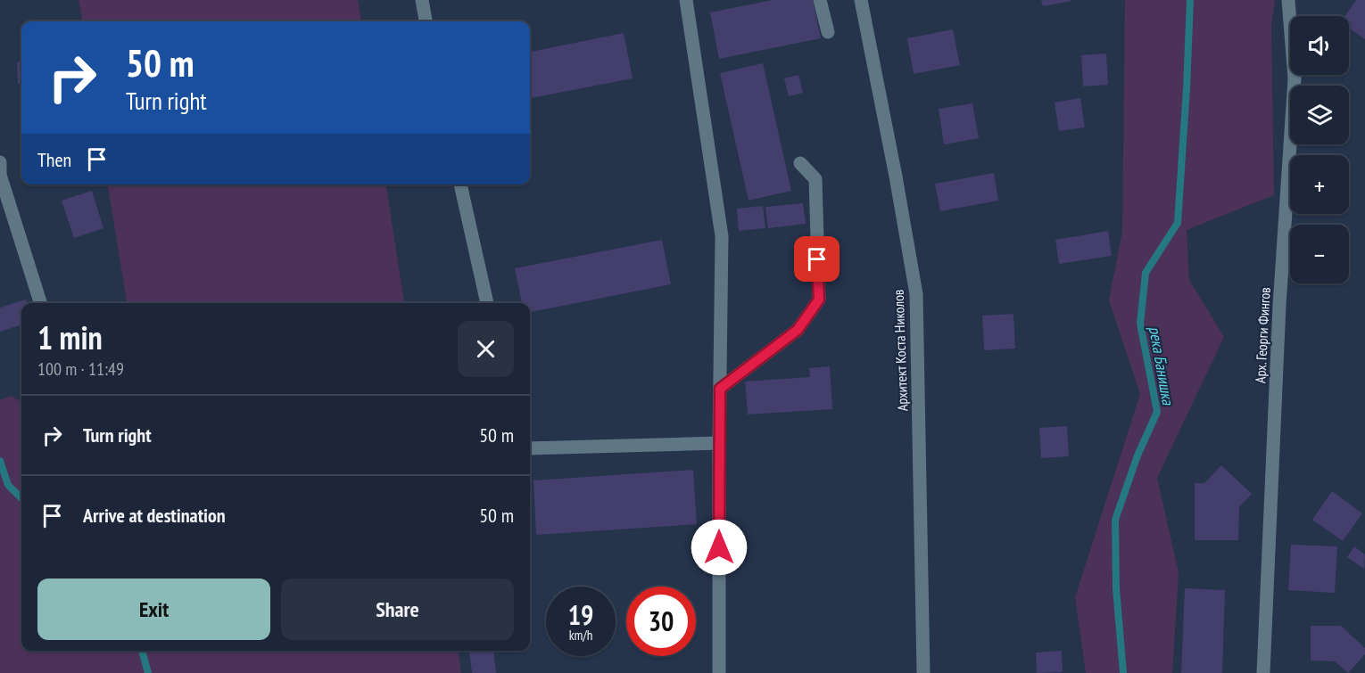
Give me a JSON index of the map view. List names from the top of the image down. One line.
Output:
{"streets":{"street":["Арх. Георги Фингов","Архитект Коста Николов"]},"water":["река Банишка"],"page":{"map_buttons":["+","−"],"turn":["50 m","Turn right"],"then":"Then","heading":["1 min","100 m · 11:49"],"list":[{"name":"Turn right","value":"50 m"},{"name":"Arrive at destination","value":"50 m"}],"buttons":["Exit","Share"],"speed":"19 km/h","limit":"30"}}
